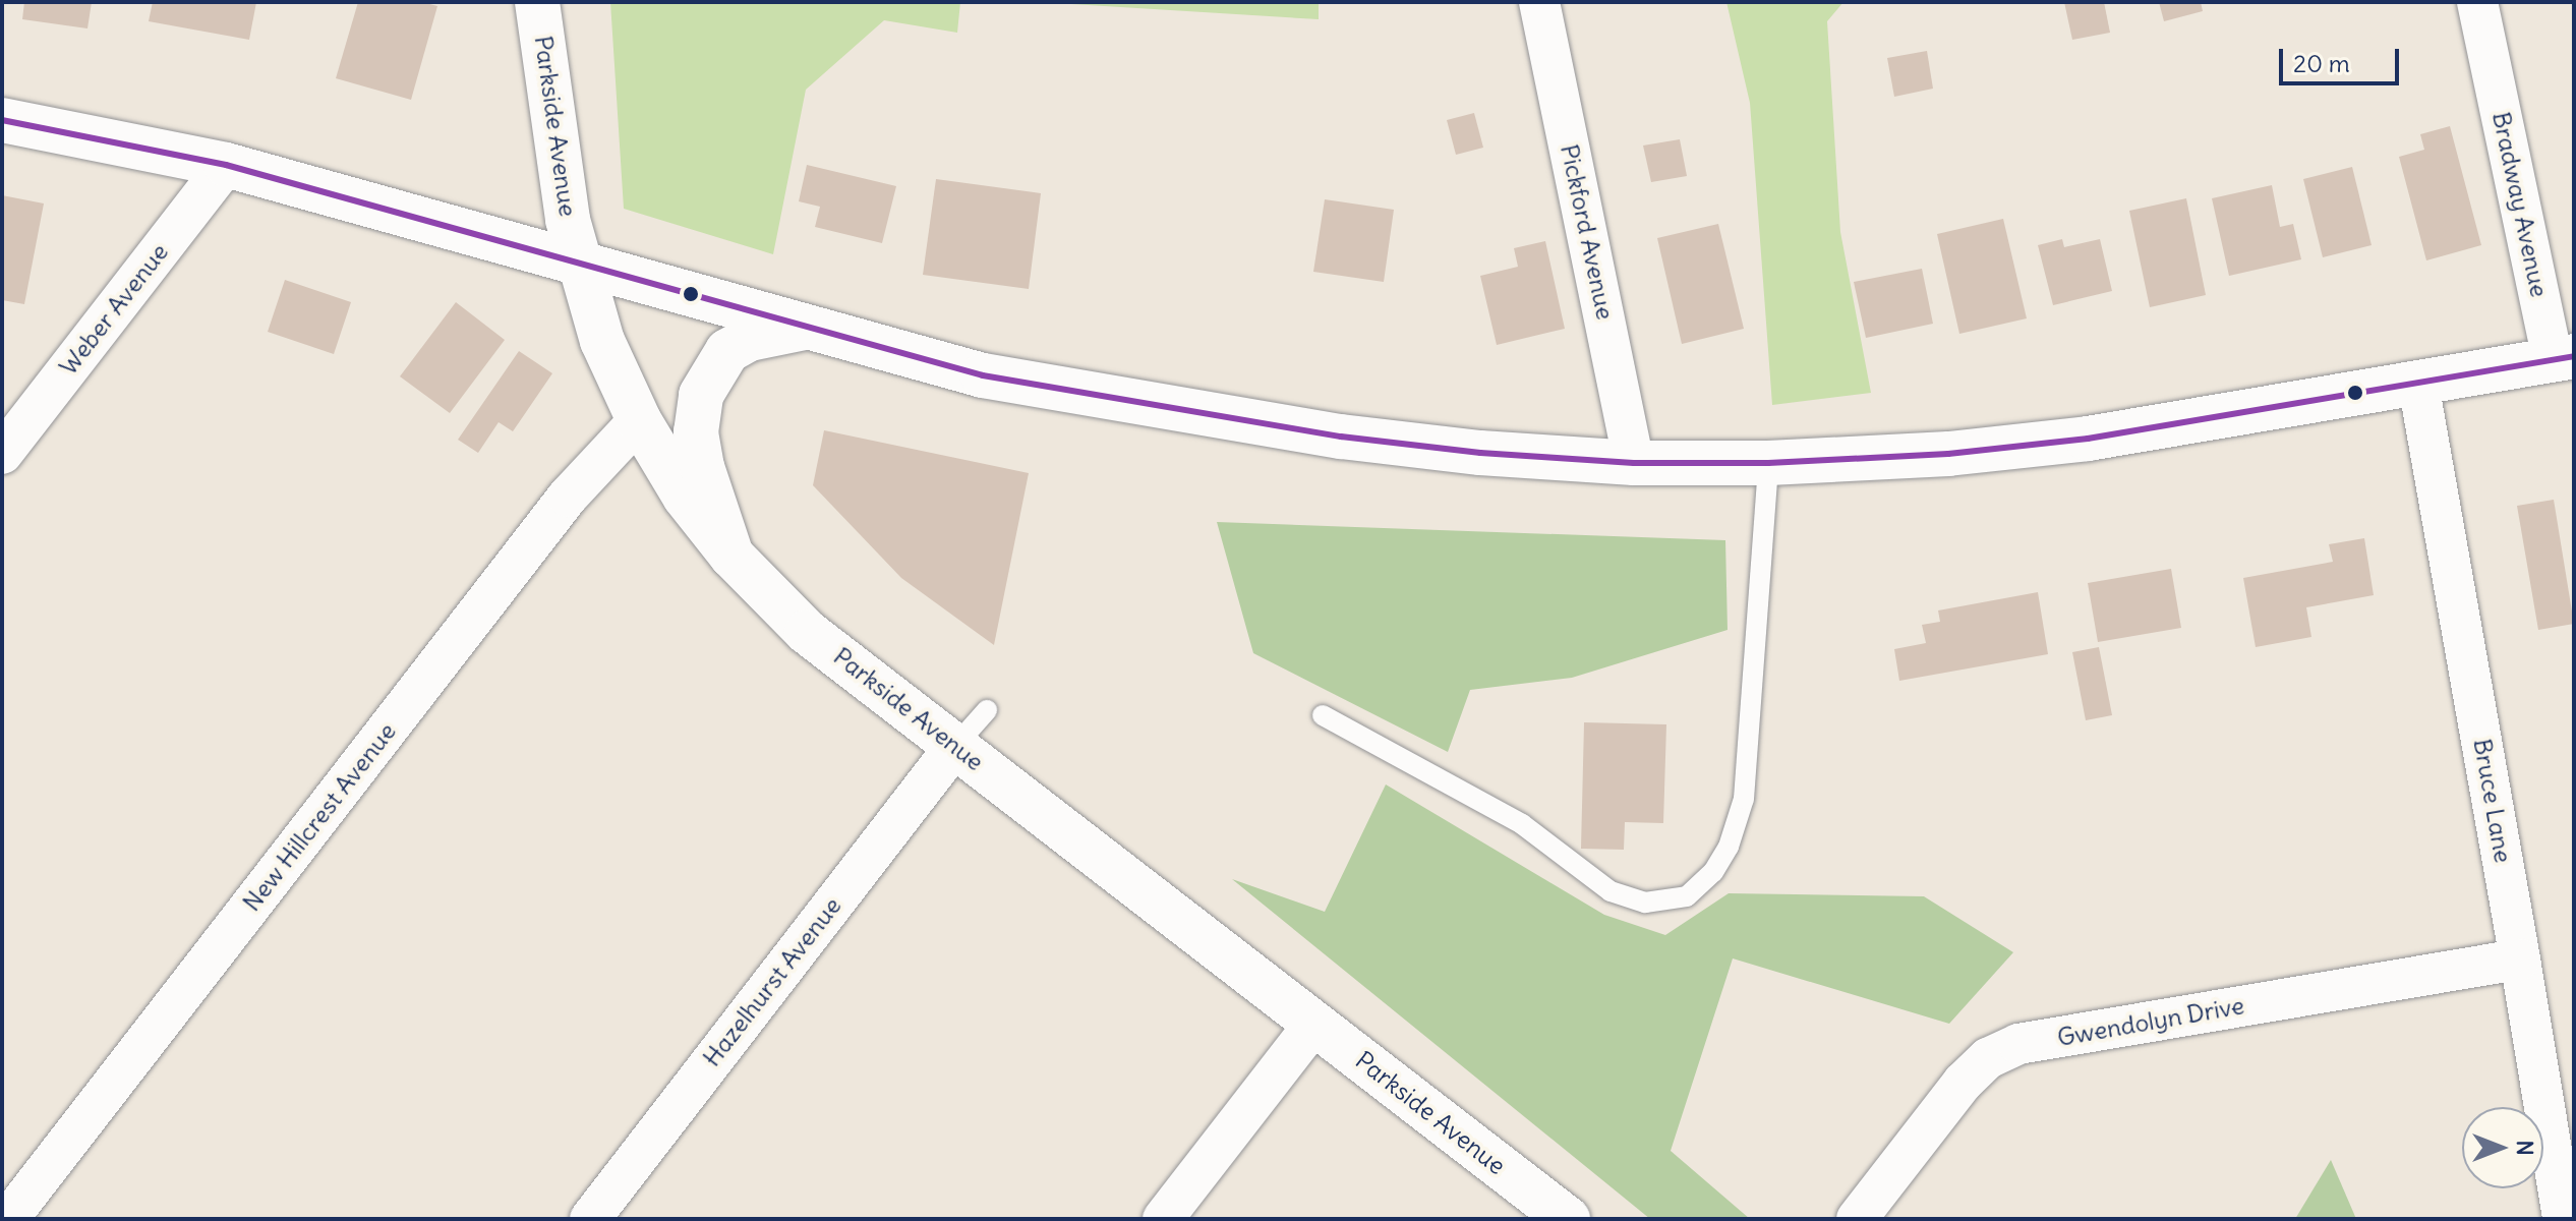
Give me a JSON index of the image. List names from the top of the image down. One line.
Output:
{"streets":{"main road":["Parkside Avenue"],"street":["Bradway Avenue","Pickford Avenue","Weber Avenue","Bruce Lane","New Hillcrest Avenue","Hazelhurst Avenue","Gwendolyn Drive"]},"crossings":[["Parkside Avenue","New Hillcrest Avenue"],["Parkside Avenue","Hazelhurst Avenue"],["Bruce Lane","Gwendolyn Drive"]],"scale_bar":"20 m","north":"right"}
